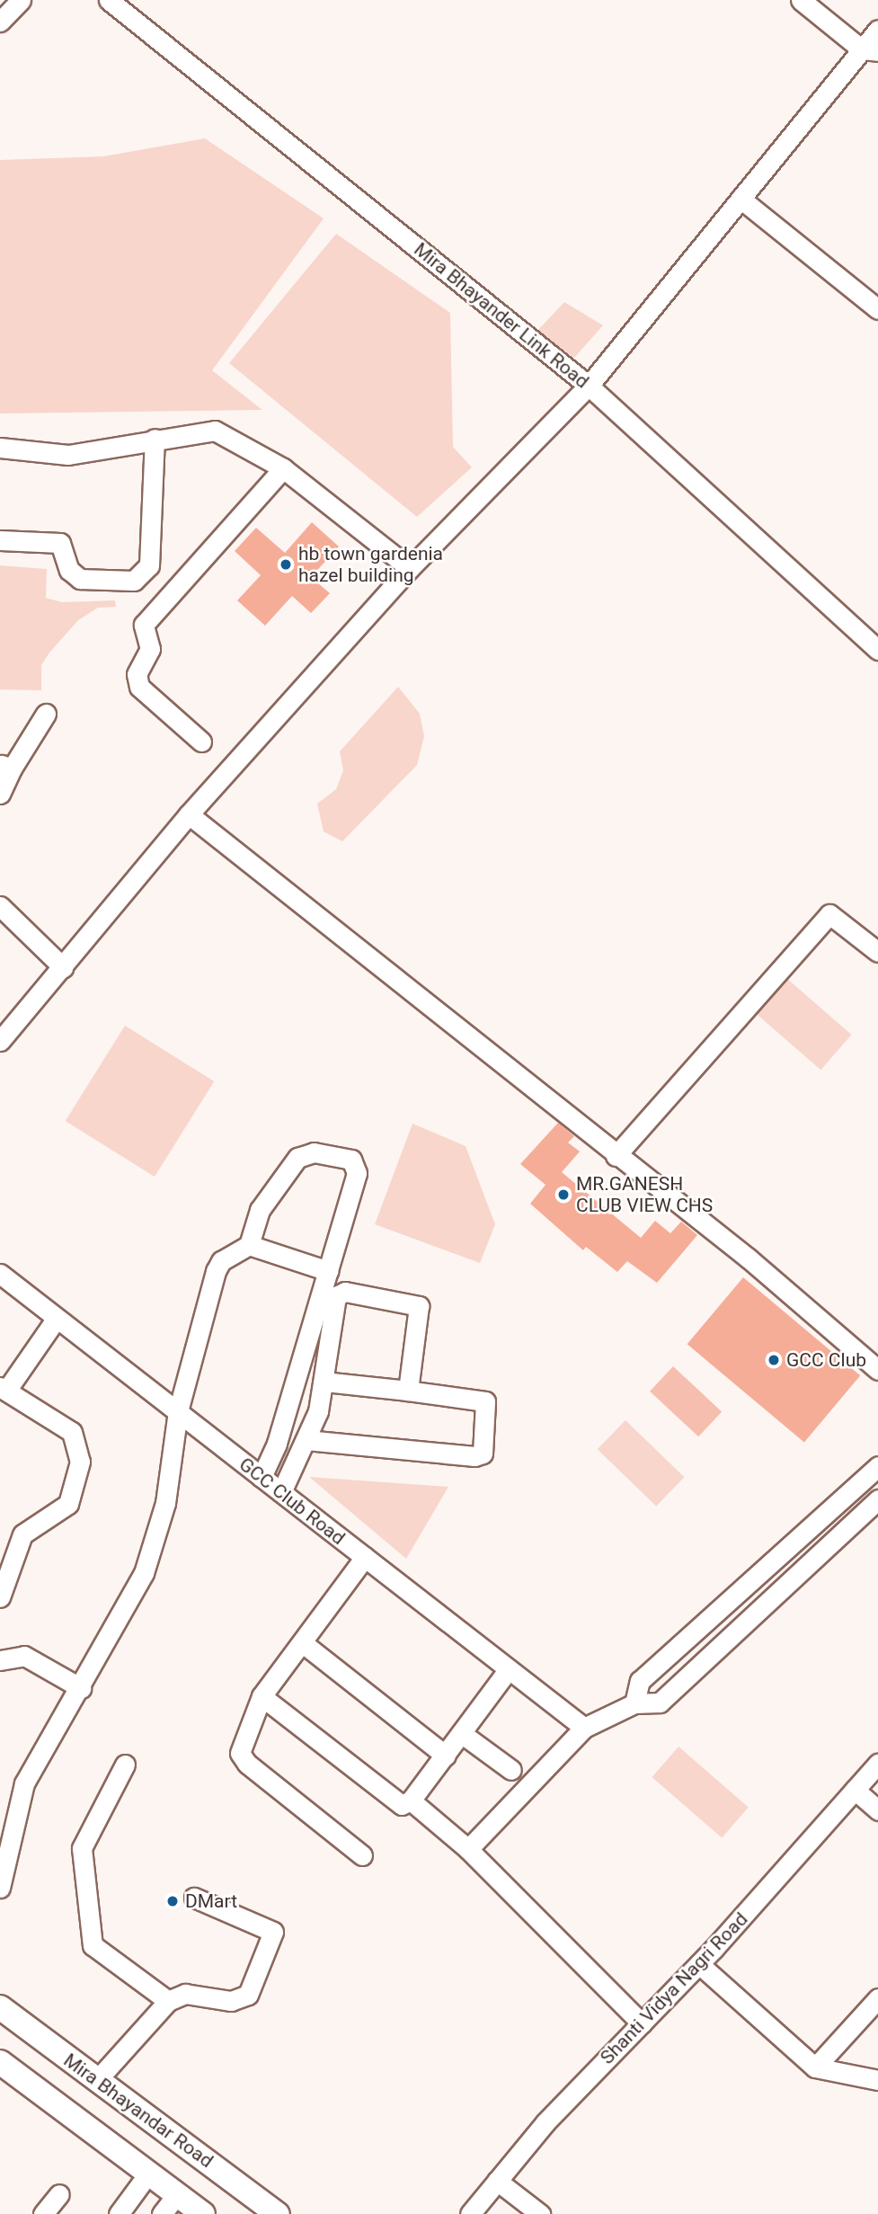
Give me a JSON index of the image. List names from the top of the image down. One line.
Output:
{"streets":{"main road":["Mira Bhayandar Road"],"street":["Mira Bhayander Link Road","GCC Club Road","Shanti Vidya Nagri Road"]},"places":["hb town gardenia hazel building","MR.GANESH CLUB VIEW CHS","GCC Club","DMart"]}
